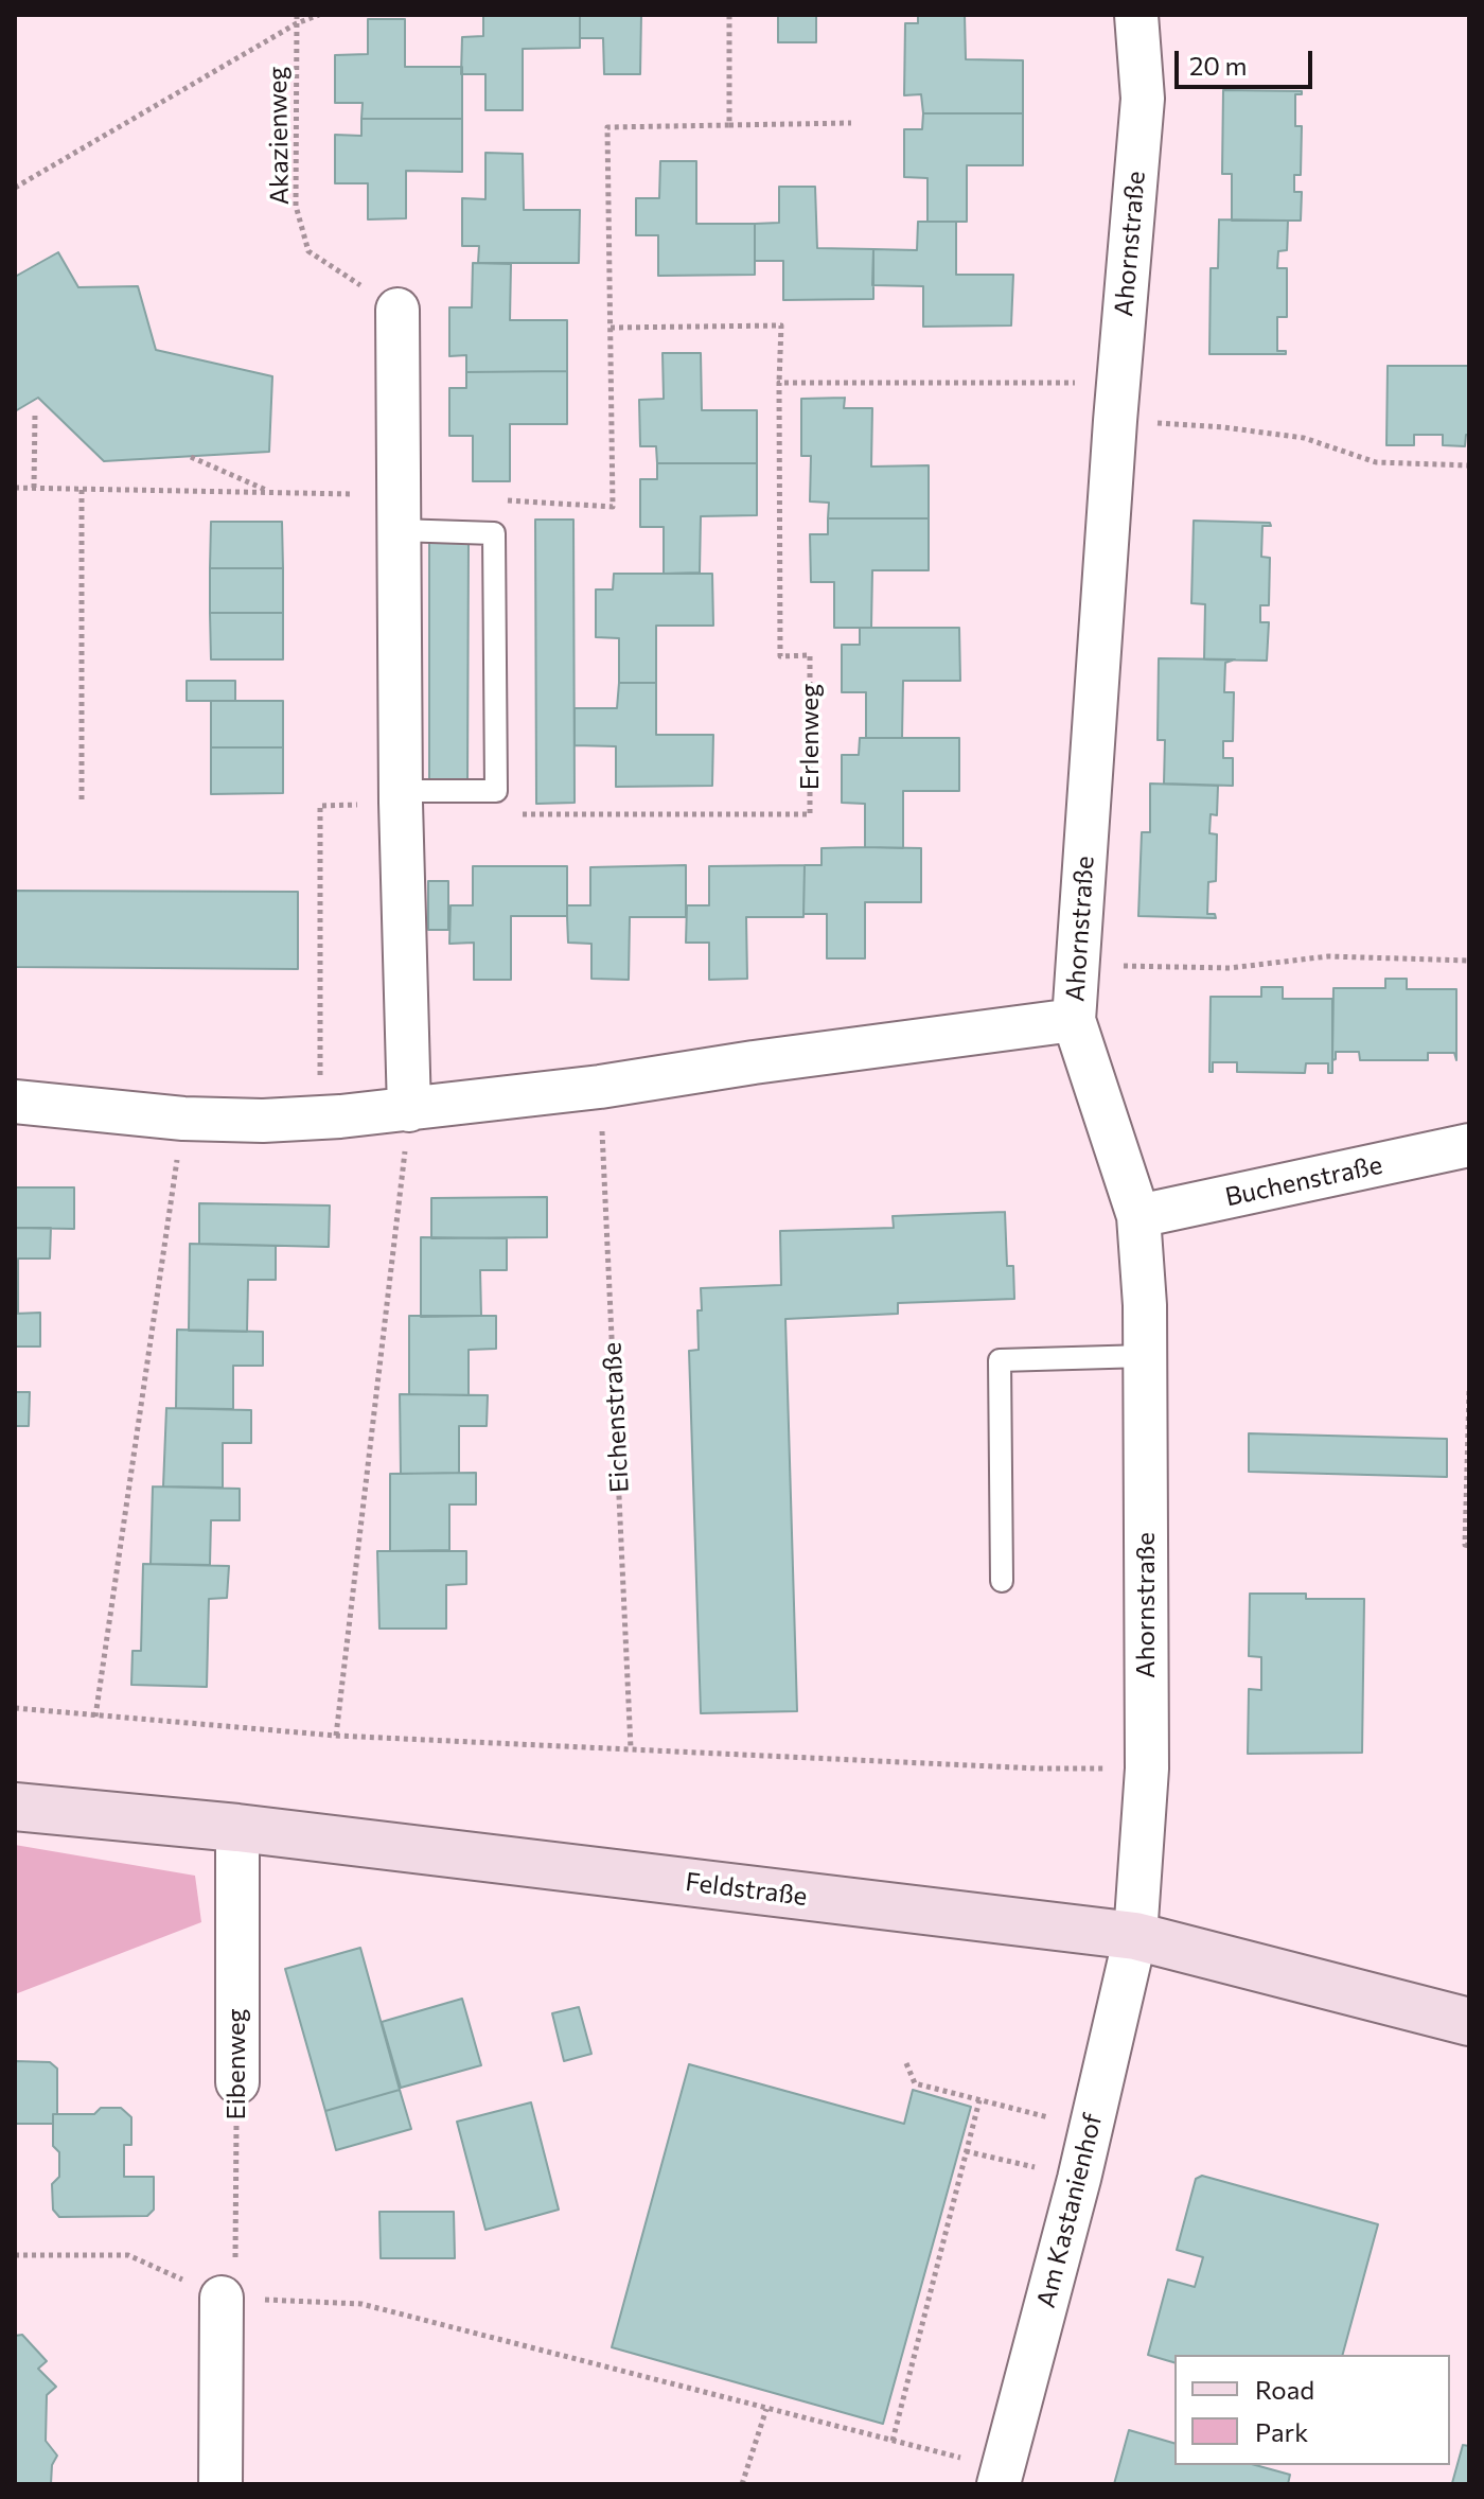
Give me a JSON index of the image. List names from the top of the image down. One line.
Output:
{"streets":{"main road":["Feldstraße"],"street":["Ahornstraße","Buchenstraße","Eibenweg","Am Kastanienhof"],"path":["Akazienweg","Erlenweg","Eichenstraße"]},"crossings":[["Ahornstraße","Buchenstraße"],["Ahornstraße","Feldstraße"],["Ahornstraße","Am Kastanienhof"],["Feldstraße","Eibenweg"],["Feldstraße","Am Kastanienhof"]],"legend":["Road","Park"],"scale_bar":"20 m"}
